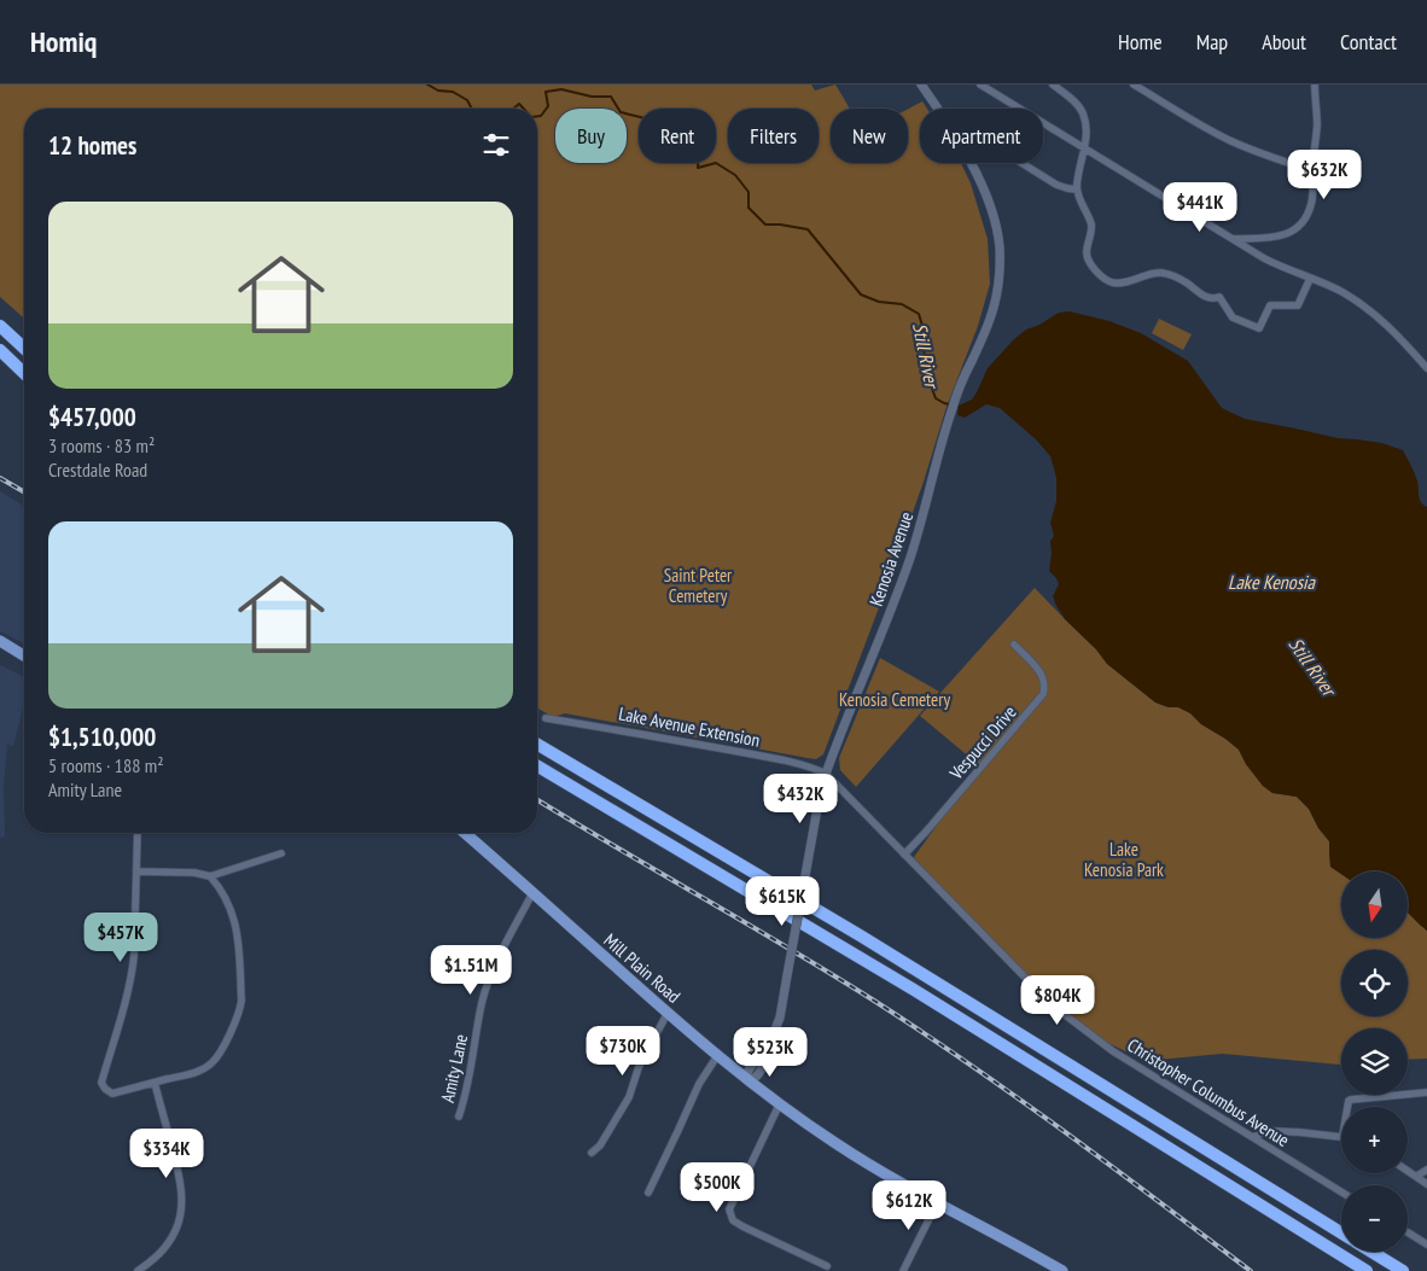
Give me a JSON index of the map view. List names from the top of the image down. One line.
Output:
{"streets":{"main road":["Mill Plain Road"],"street":["Kenosia Avenue","Lake Avenue Extension","Vespucci Drive","Amity Lane","Christopher Columbus Avenue"]},"crossings":[["Kenosia Avenue","Lake Avenue Extension"],["Kenosia Avenue","Mill Plain Road"],["Kenosia Avenue","Christopher Columbus Avenue"],["Lake Avenue Extension","Christopher Columbus Avenue"],["Vespucci Drive","Christopher Columbus Avenue"],["Mill Plain Road","Amity Lane"]],"water":["Still River","Lake Kenosia"],"parks":["Saint Peter Cemetery","Kenosia Cemetery","Lake Kenosia Park"],"north":"bottom","page":{"header":"Homiq","nav":["Home","Map","About","Contact"],"chip":["Buy","Rent","Filters","New","Apartment"],"heading":"12 homes","price":["$632K","$441K","$432K","$615K","$457K","$1.51M","$804K","$730K","$523K","$334K","$500K","$612K"],"list":[{"name":"$457,000","note":"3 rooms · 83 m² · Crestdale Road"},{"name":"$1,510,000","note":"5 rooms · 188 m² · Amity Lane"}],"map_buttons":["+","−"]}}
